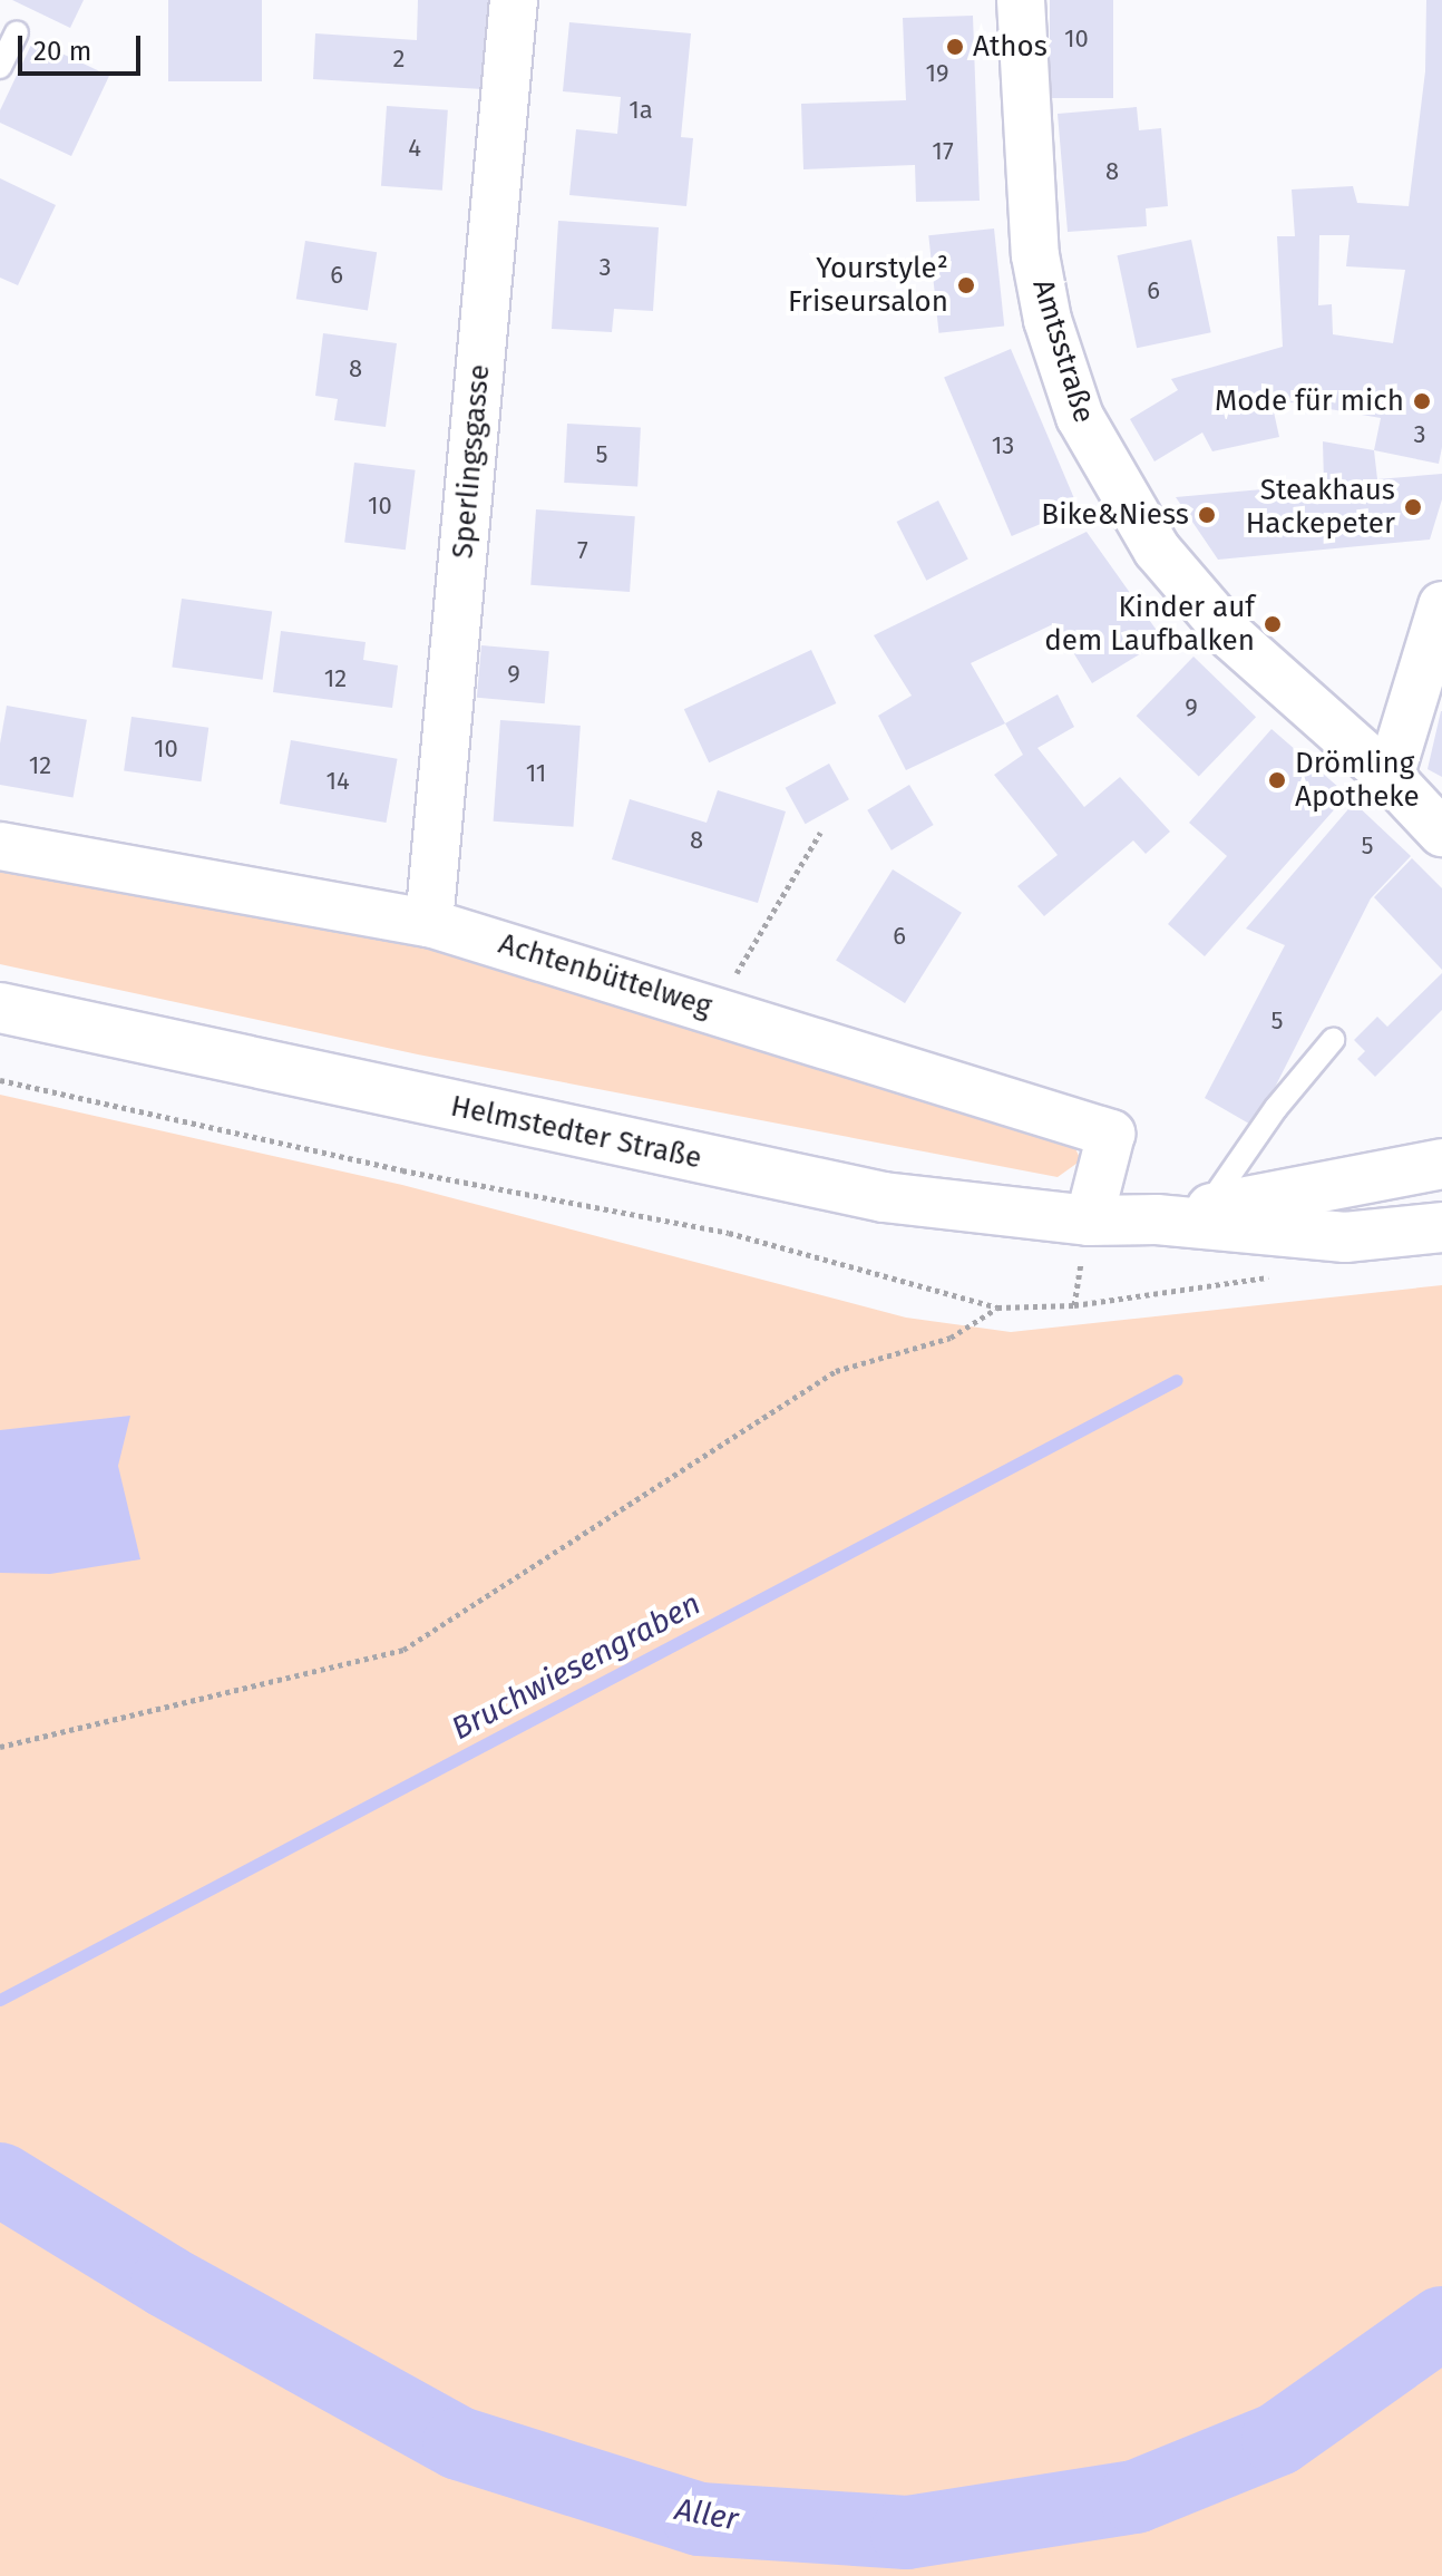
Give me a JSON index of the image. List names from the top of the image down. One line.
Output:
{"streets":{"main road":["Helmstedter Straße"],"street":["Amtsstraße","Sperlingsgasse","Achtenbüttelweg"]},"crossings":[["Sperlingsgasse","Achtenbüttelweg"],["Achtenbüttelweg","Helmstedter Straße"]],"water":["Bruchwiesengraben","Aller"],"places":["Athos","Yourstyle² Friseursalon","Mode für mich","Steakhaus Hackepeter","Bike&Niess","Kinder auf dem Laufbalken","Drömling Apotheke"],"house_numbers":["10","2","19","1a","4","17","8","3","6","6","8","3","13","5","10","7","9","12","9","10","12","11","14","8","5","6","5"],"scale_bar":"20 m"}
